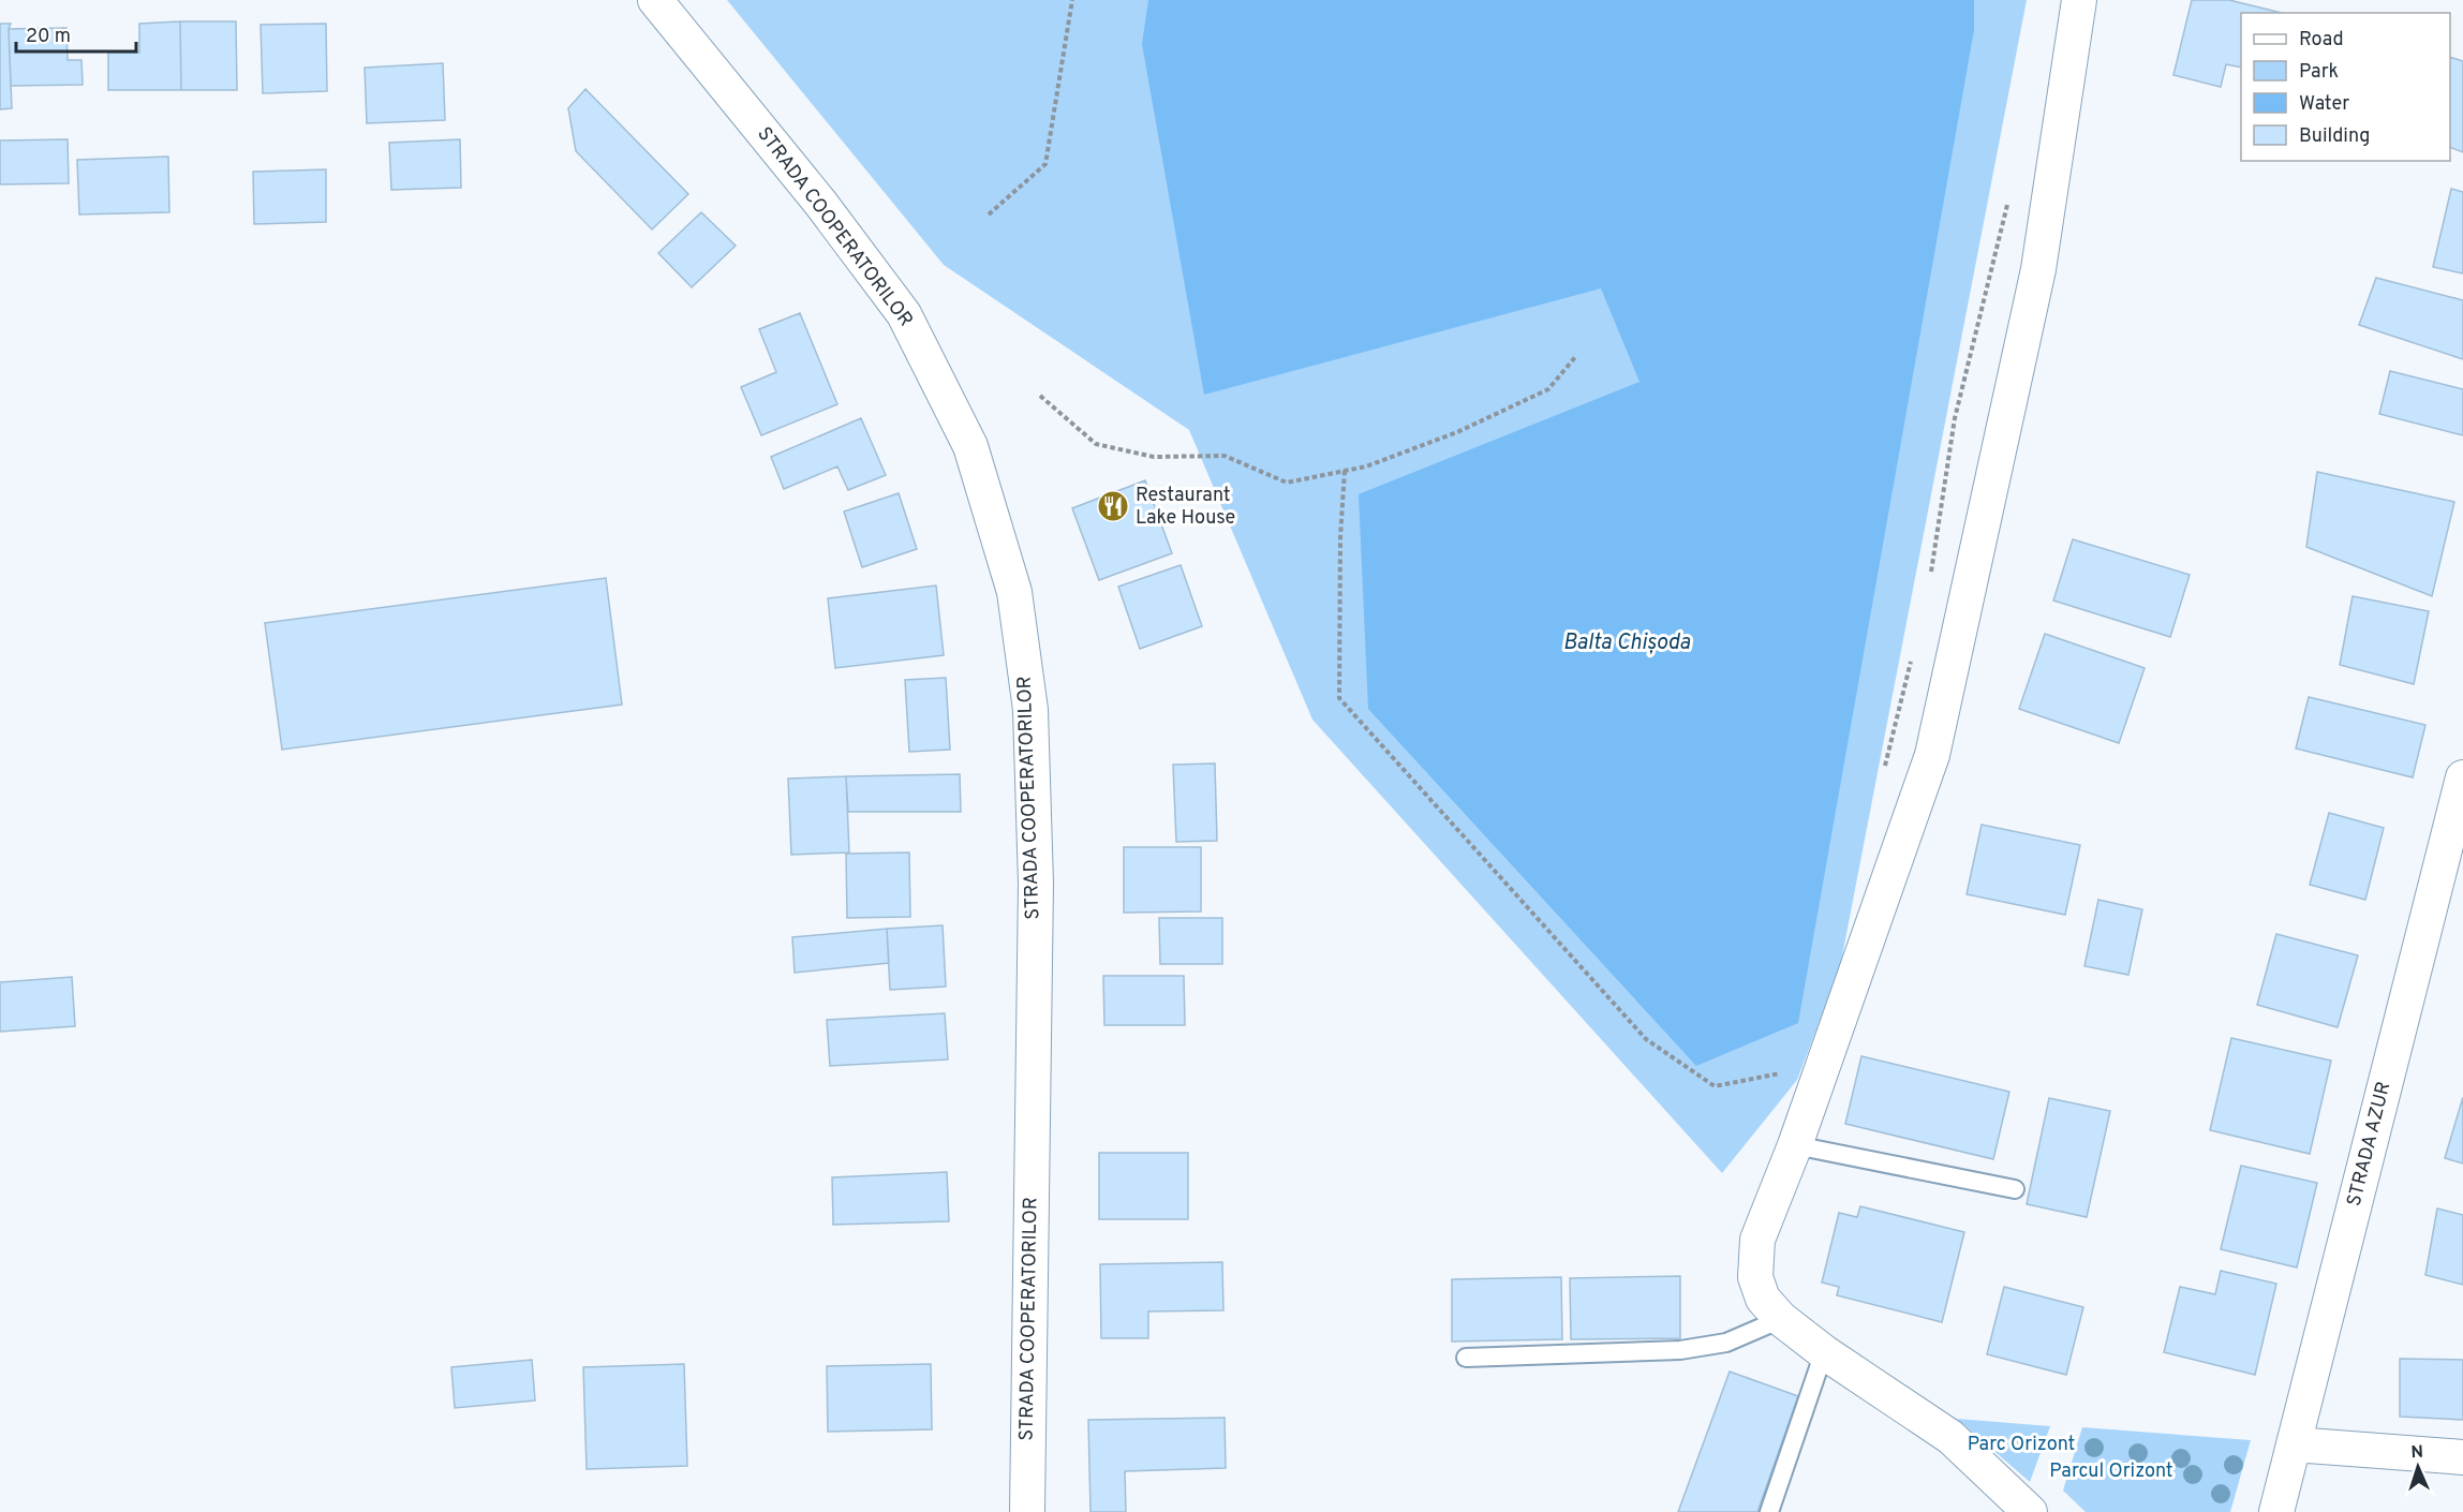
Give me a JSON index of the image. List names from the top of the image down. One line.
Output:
{"streets":{"street":["STRADA COOPERATORILOR","STRADA AZUR"]},"water":["Balta Chișoda"],"parks":["Parc Orizont","Parcul Orizont"],"places":{"restaurant":["Restaurant Lake House"]},"legend":["Road","Park","Water","Building"],"scale_bar":"20 m","north":"top"}
